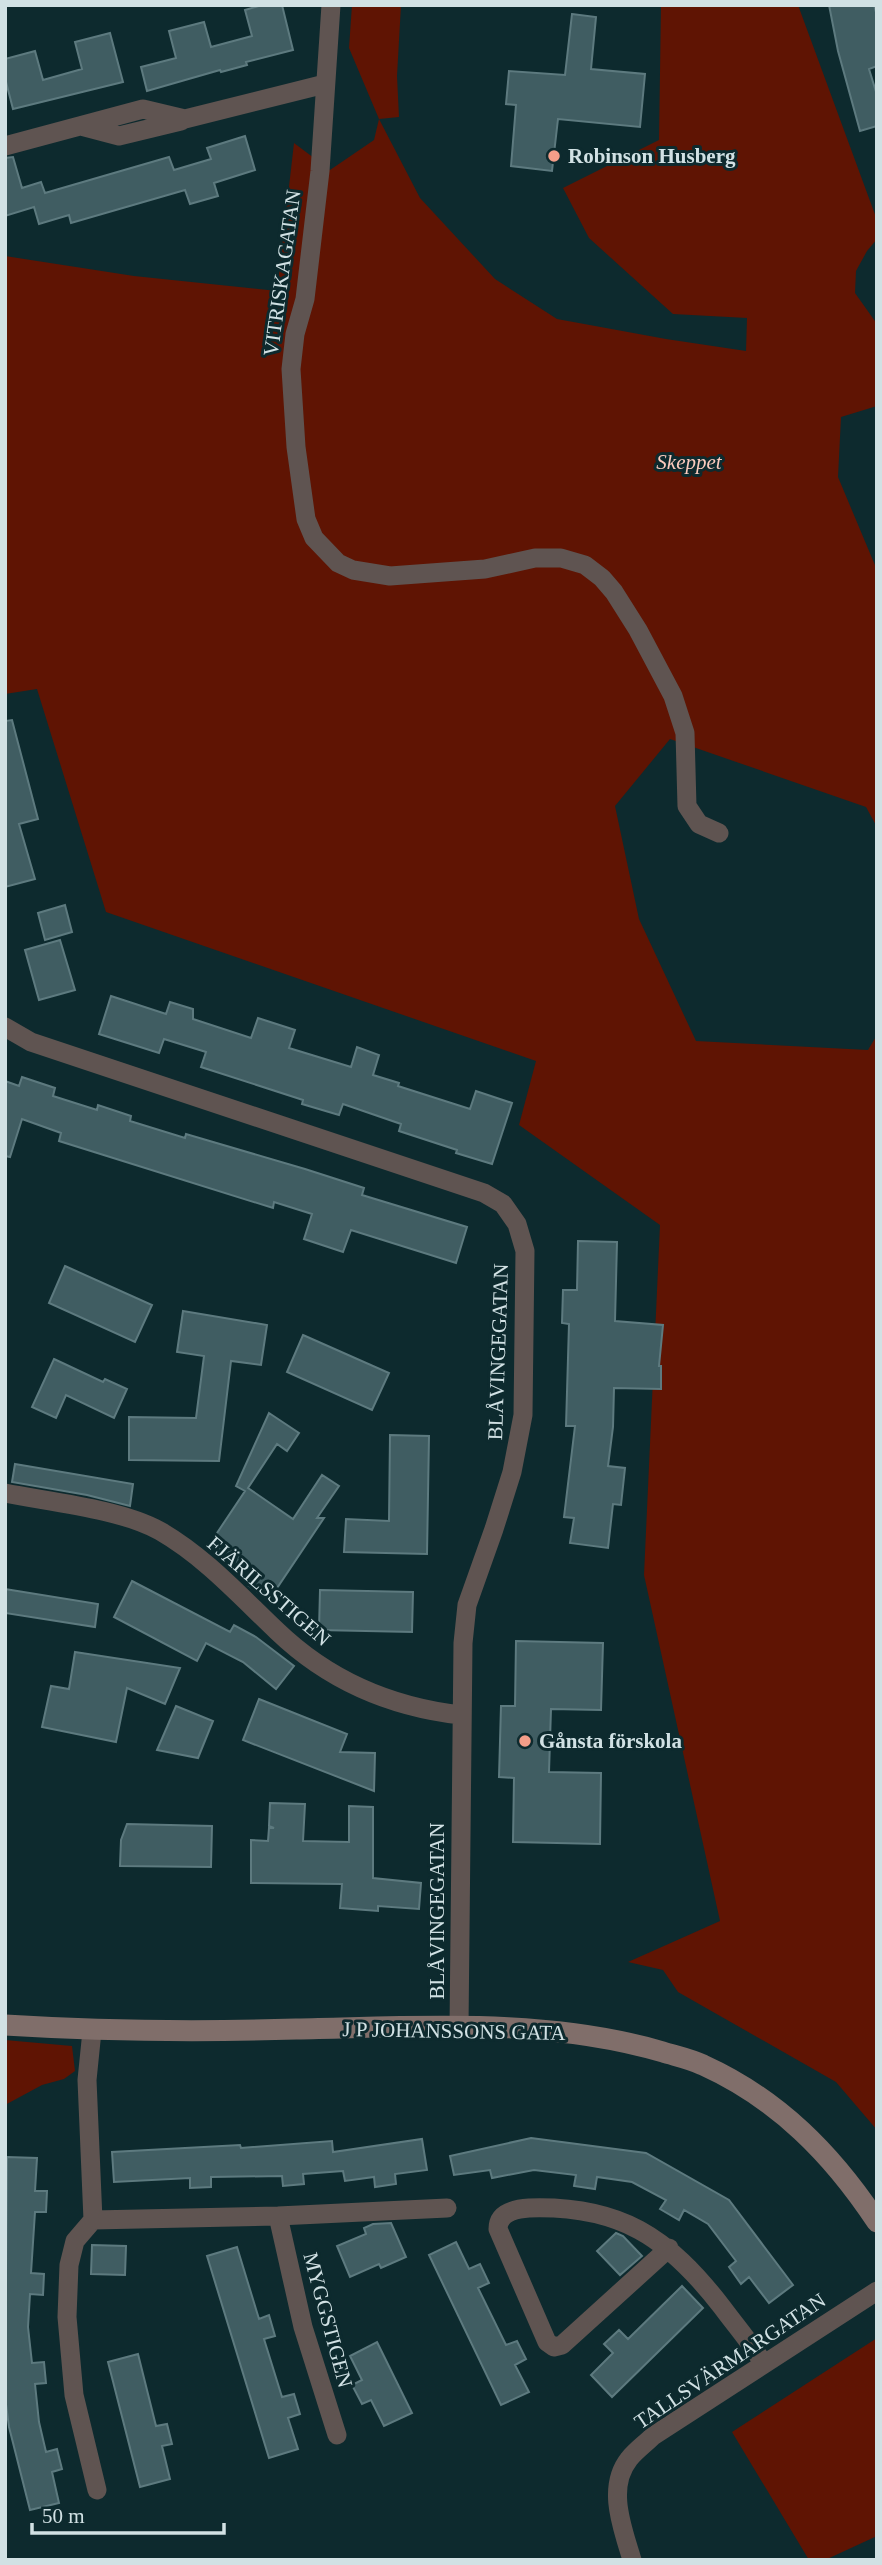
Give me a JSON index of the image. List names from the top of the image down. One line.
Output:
{"streets":{"street":["VITRISKAGATAN","BLÅVINGEGATAN","FJÄRILSSTIGEN","J P JOHANSSONS GATA","MYGGSTIGEN","TALLSVÄRMARGATAN"]},"crossings":[["BLÅVINGEGATAN","FJÄRILSSTIGEN"],["BLÅVINGEGATAN","J P JOHANSSONS GATA"]],"parks":["Skeppet"],"places":["Robinson Husberg","Gånsta förskola"],"scale_bar":"50 m"}
